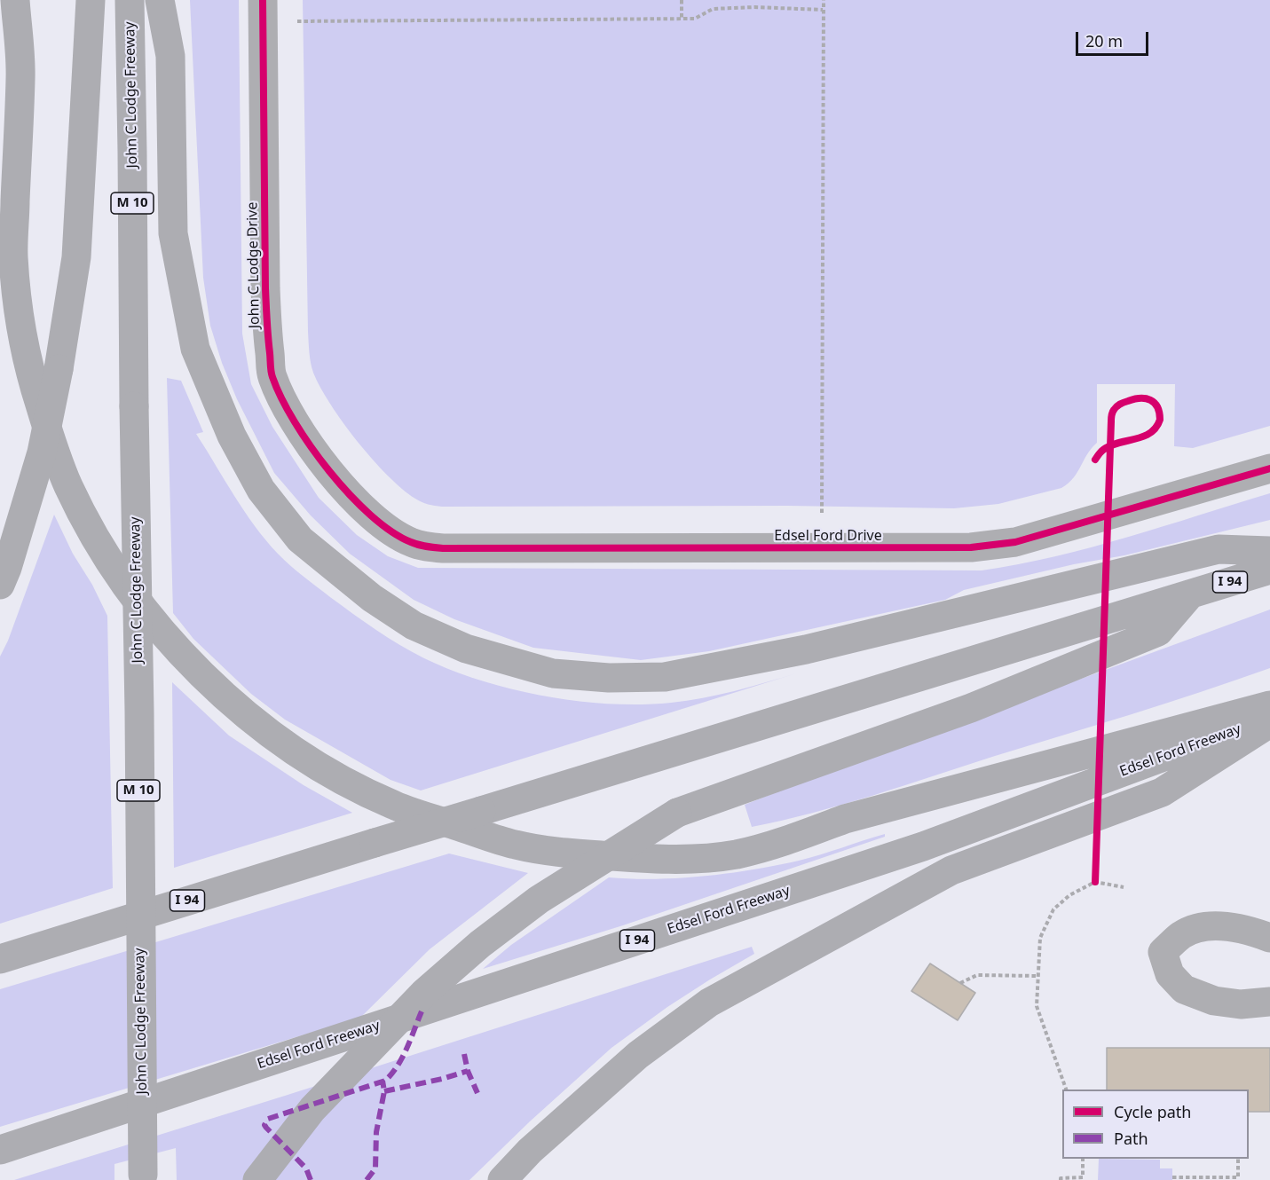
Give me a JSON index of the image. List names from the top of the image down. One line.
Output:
{"streets":{"highway":["John C Lodge Freeway","M 10","I 94","Edsel Ford Freeway"],"street":["John C Lodge Drive","Edsel Ford Drive"]},"crossings":[["John C Lodge Drive","Edsel Ford Drive"]],"legend":["Cycle path","Path"],"scale_bar":"20 m"}
